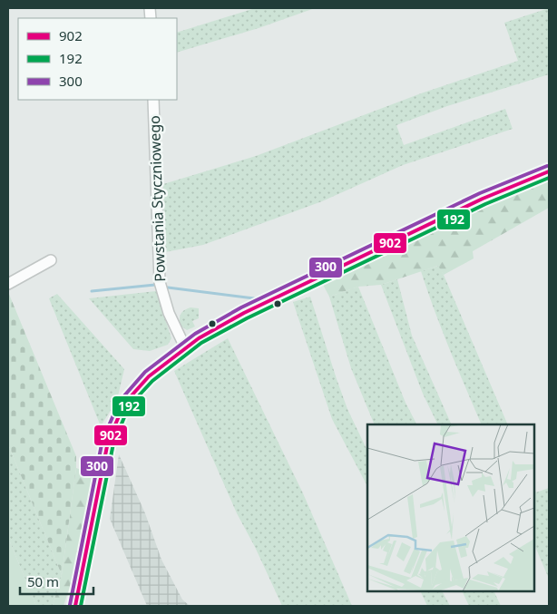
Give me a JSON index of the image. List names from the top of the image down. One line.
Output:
{"streets":{"street":["Powstania Styczniowego"]},"lines":["transit line 300","transit line 902","transit line 192"],"legend":["902","192","300"],"scale_bar":"50 m"}
